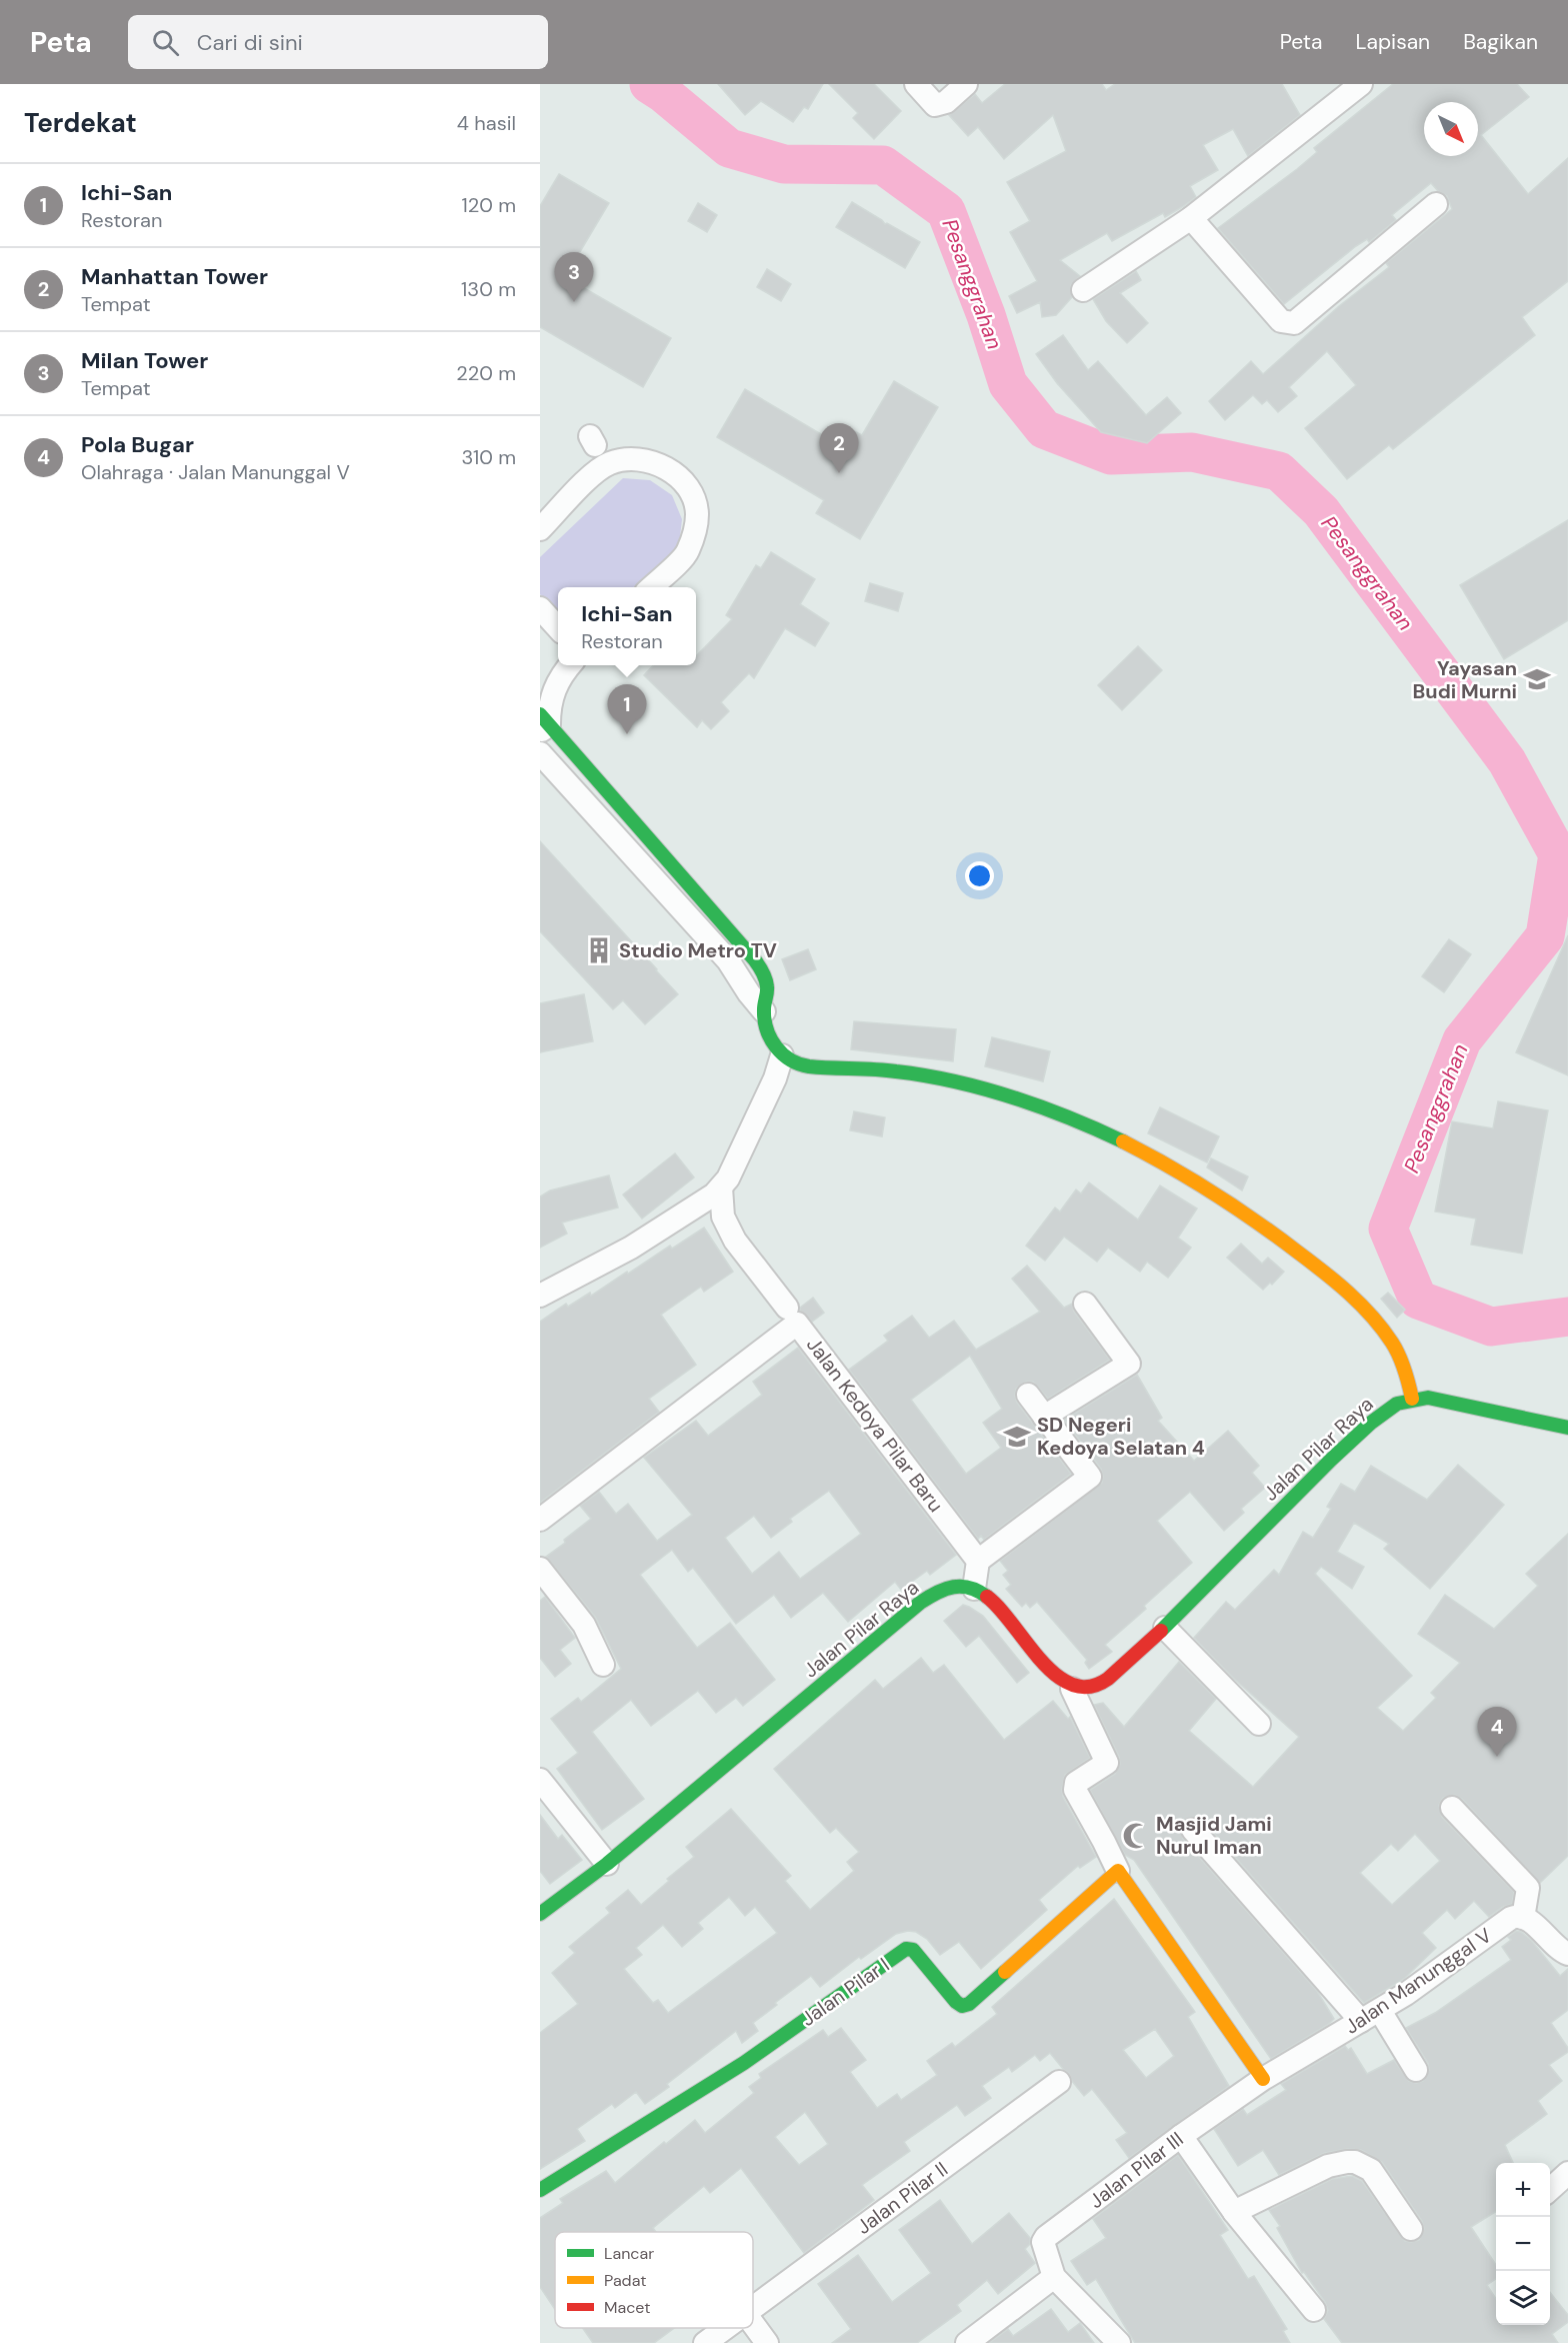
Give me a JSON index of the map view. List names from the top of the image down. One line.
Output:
{"streets":{"street":["Jalan Kedoya Pilar Baru","Jalan Pilar Raya","Jalan Manunggal V","Jalan Pilar I","Jalan Pilar III","Jalan Pilar II"]},"crossings":[["Jalan Manunggal V","Jalan Pilar III"]],"water":["Pesanggrahan"],"places":{"school or university":["Yayasan Budi Murni","SD Negeri Kedoya Selatan 4"],"building":["Studio Metro TV"],"mosque":["Masjid Jami Nurul Iman"]},"legend":["Lancar","Padat","Macet"],"north":"bottom right","page":{"header":"Peta","search":"Cari di sini","nav":["Peta","Lapisan","Bagikan"],"heading":["Terdekat","4 hasil"],"list":[{"mark":"1","name":"Ichi-San","note":"Restoran","value":"120 m"},{"mark":"2","name":"Manhattan Tower","note":"Tempat","value":"130 m"},{"mark":"3","name":"Milan Tower","note":"Tempat","value":"220 m"},{"mark":"4","name":"Pola Bugar","note":"Olahraga · Jalan Manunggal V","value":"310 m"}],"pins":["3","2","1","4"],"popup":["Ichi-San","Restoran"],"map_buttons":["+","−"]}}
